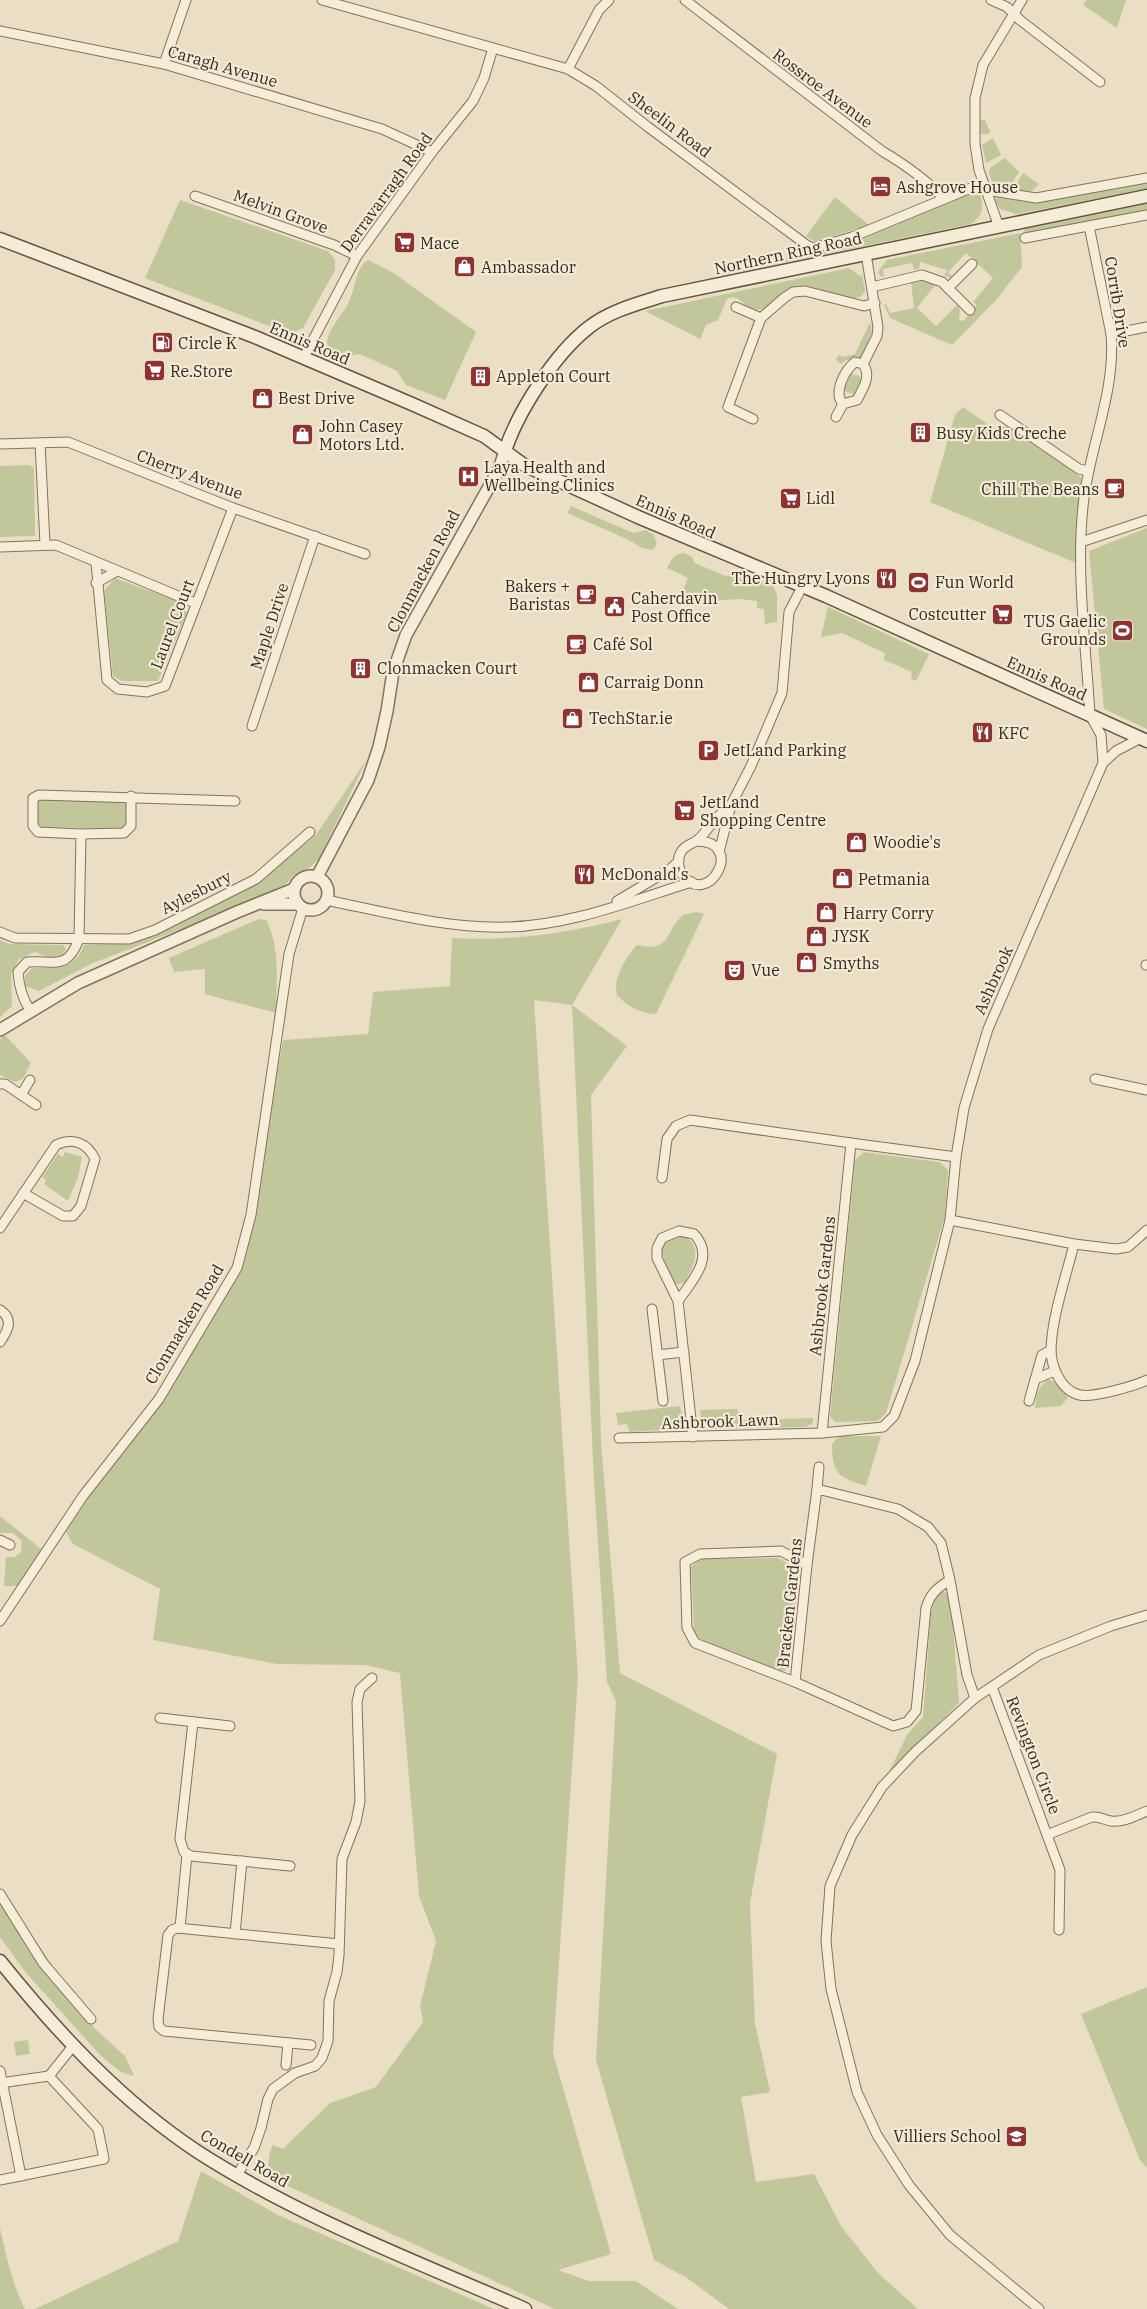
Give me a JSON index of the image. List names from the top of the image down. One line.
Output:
{"streets":{"main road":["Northern Ring Road","Ennis Road","Condell Road"],"street":["Caragh Avenue","Rossroe Avenue","Sheelin Road","Derravarragh Road","Melvin Grove","Corrib Drive","Cherry Avenue","Clonmacken Road","Laurel Court","Maple Drive","Aylesbury","Ashbrook","Ashbrook Gardens","Ashbrook Lawn","Bracken Gardens","Revington Circle"]},"crossings":[["Caragh Avenue","Derravarragh Road"],["Rossroe Avenue","Sheelin Road"],["Sheelin Road","Derravarragh Road"],["Derravarragh Road","Melvin Grove"],["Derravarragh Road","Ennis Road"],["Northern Ring Road","Ennis Road"],["Northern Ring Road","Clonmacken Road"],["Corrib Drive","Ennis Road"],["Corrib Drive","Ashbrook"],["Ennis Road","Clonmacken Road"],["Ennis Road","Ashbrook"],["Cherry Avenue","Laurel Court"],["Cherry Avenue","Maple Drive"],["Ashbrook","Ashbrook Gardens"],["Ashbrook","Ashbrook Lawn"],["Ashbrook Gardens","Ashbrook Lawn"]],"places":{"hotel":["Ashgrove House"],"supermarket":["Mace","Re.Store","Lidl","Costcutter","JetLand Shopping Centre"],"shop":["Ambassador","Best Drive","John Casey Motors Ltd.","Carraig Donn","TechStar.ie","Woodie's","Petmania","Harry Corry","JYSK","Smyths"],"fuel station":["Circle K"],"building":["Appleton Court","Busy Kids Creche","Clonmacken Court"],"hospital":["Laya Health and Wellbeing Clinics"],"cafe":["Chill The Beans","Bakers + Baristas","Café Sol"],"restaurant":["The Hungry Lyons","KFC","McDonald's"],"sports":["Fun World","TUS Gaelic Grounds"],"public building":["Caherdavin Post Office"],"parking":["JetLand Parking"],"theatre":["Vue"],"school or university":["Villiers School"]}}
